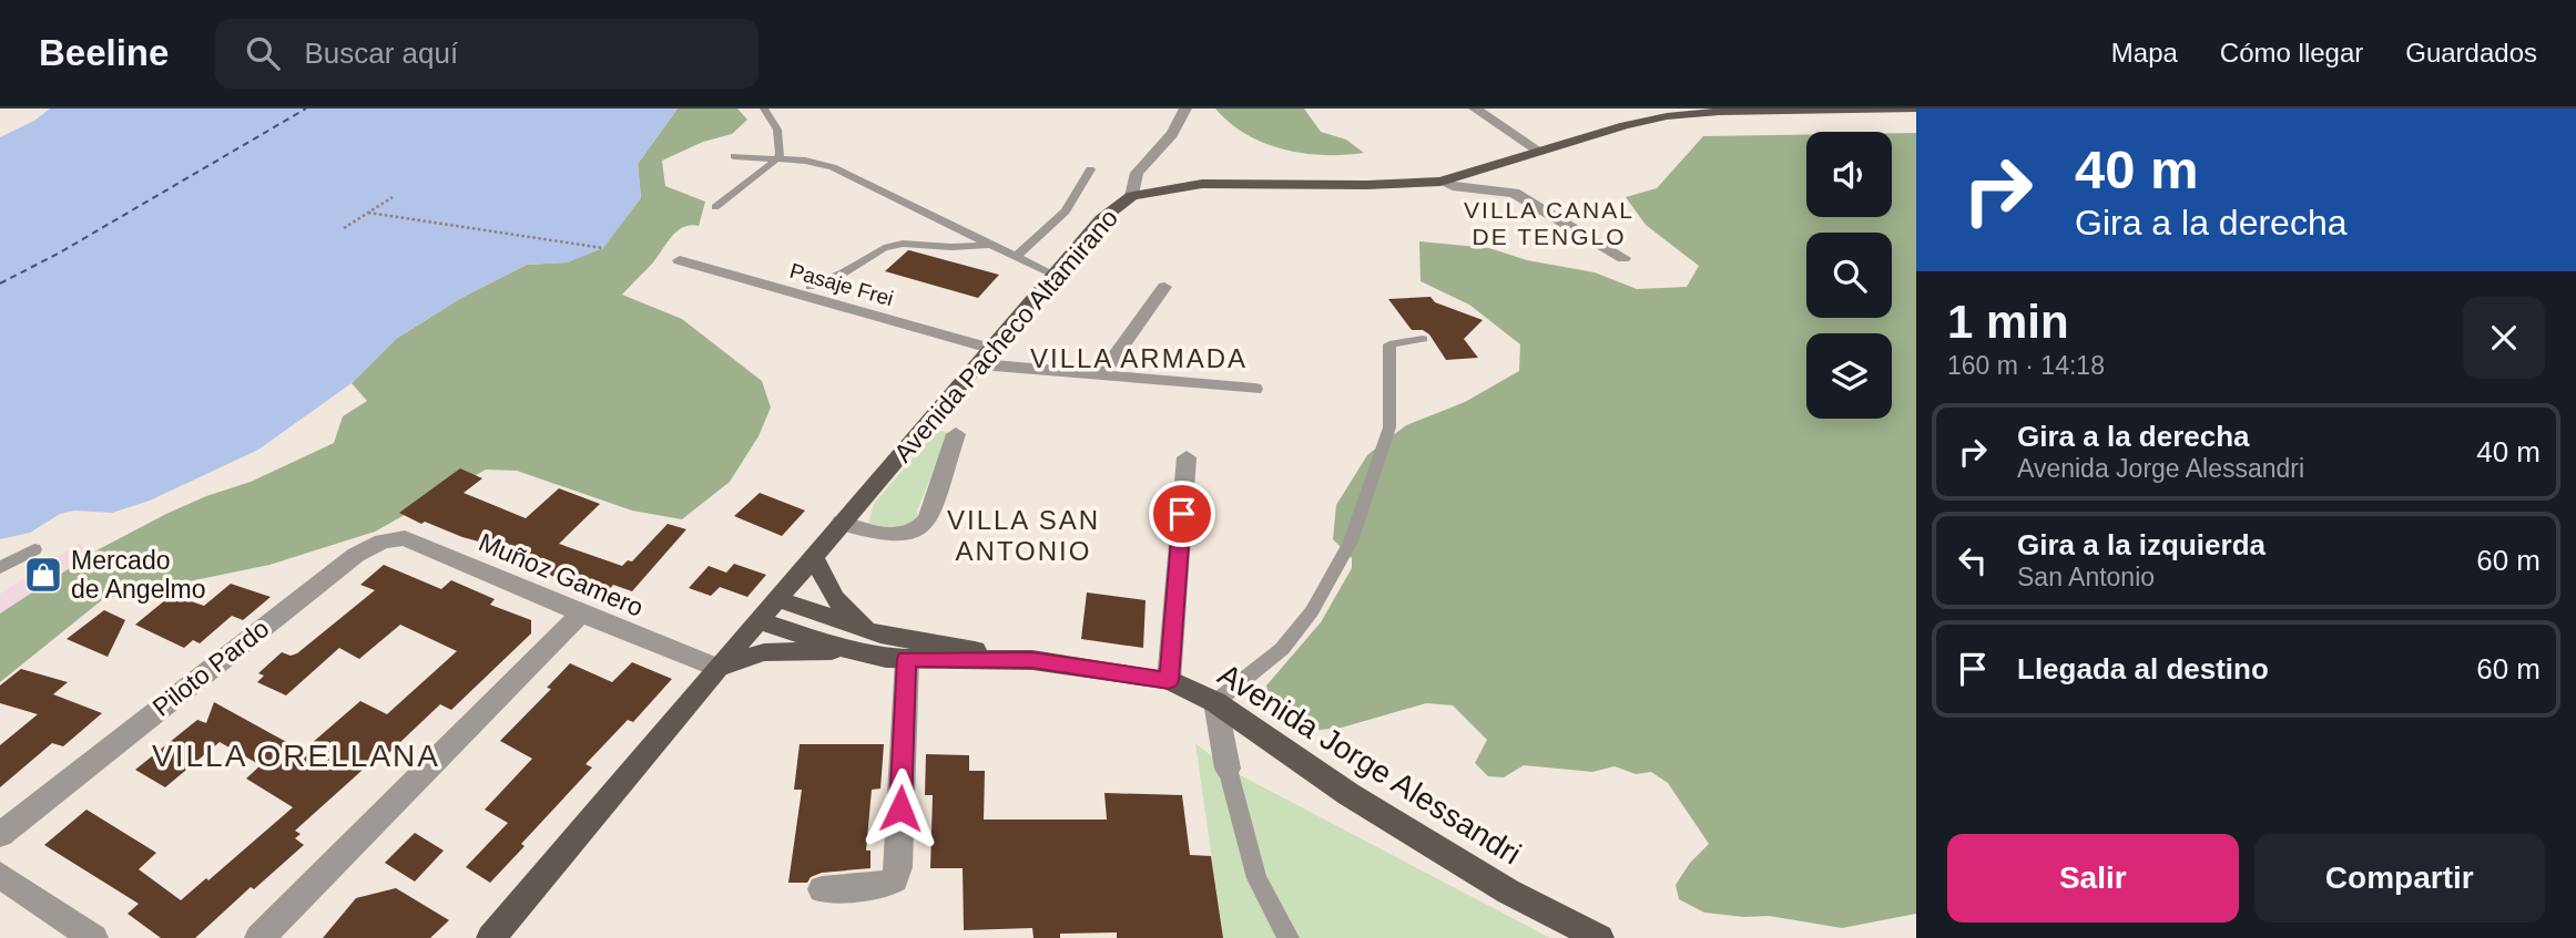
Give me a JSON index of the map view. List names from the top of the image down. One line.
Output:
{"streets":{"main road":["Avenida Pacheco Altamirano","Avenida Jorge Alessandri"],"street":["Pasaje Frei","Muñoz Gamero","Piloto Pardo"]},"crossings":[["Pasaje Frei","Avenida Pacheco Altamirano"],["Avenida Pacheco Altamirano","Muñoz Gamero"],["Avenida Pacheco Altamirano","Avenida Jorge Alessandri"],["Muñoz Gamero","Piloto Pardo"]],"districts":["VILLA CANAL DE TENGLO","VILLA ARMADA","VILLA SAN ANTONIO","VILLA ORELLANA"],"places":{"shop":["Mercado de Angelmo"]},"page":{"header":"Beeline","search":"Buscar aquí","nav":["Mapa","Cómo llegar","Guardados"],"turn":["40 m","Gira a la derecha"],"heading":["1 min","160 m · 14:18"],"list":[{"name":"Gira a la derecha","note":"Avenida Jorge Alessandri","value":"40 m"},{"name":"Gira a la izquierda","note":"San Antonio","value":"60 m"},{"name":"Llegada al destino","value":"60 m"}],"buttons":["Salir","Compartir"]}}
